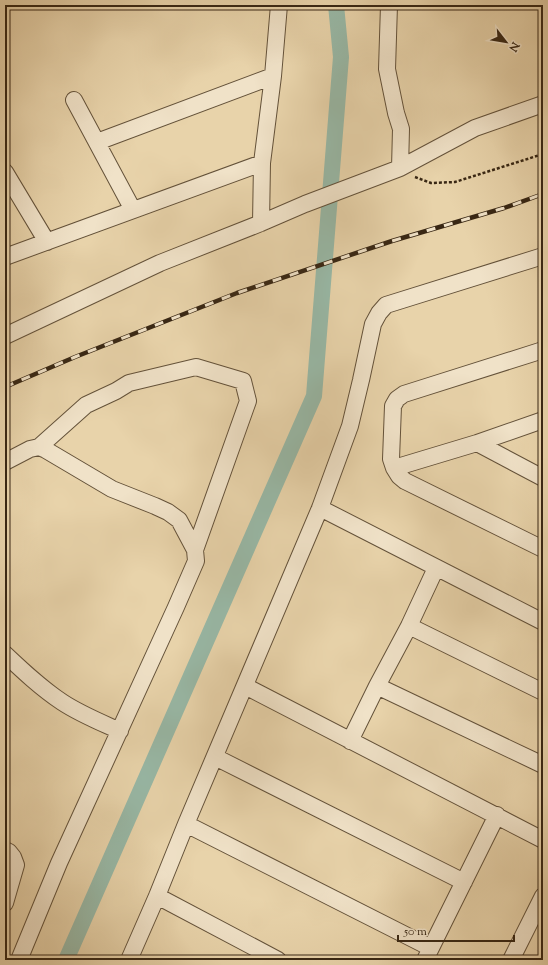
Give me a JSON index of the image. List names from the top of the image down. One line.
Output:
{"scale_bar":"50 m","north":"bottom right"}
